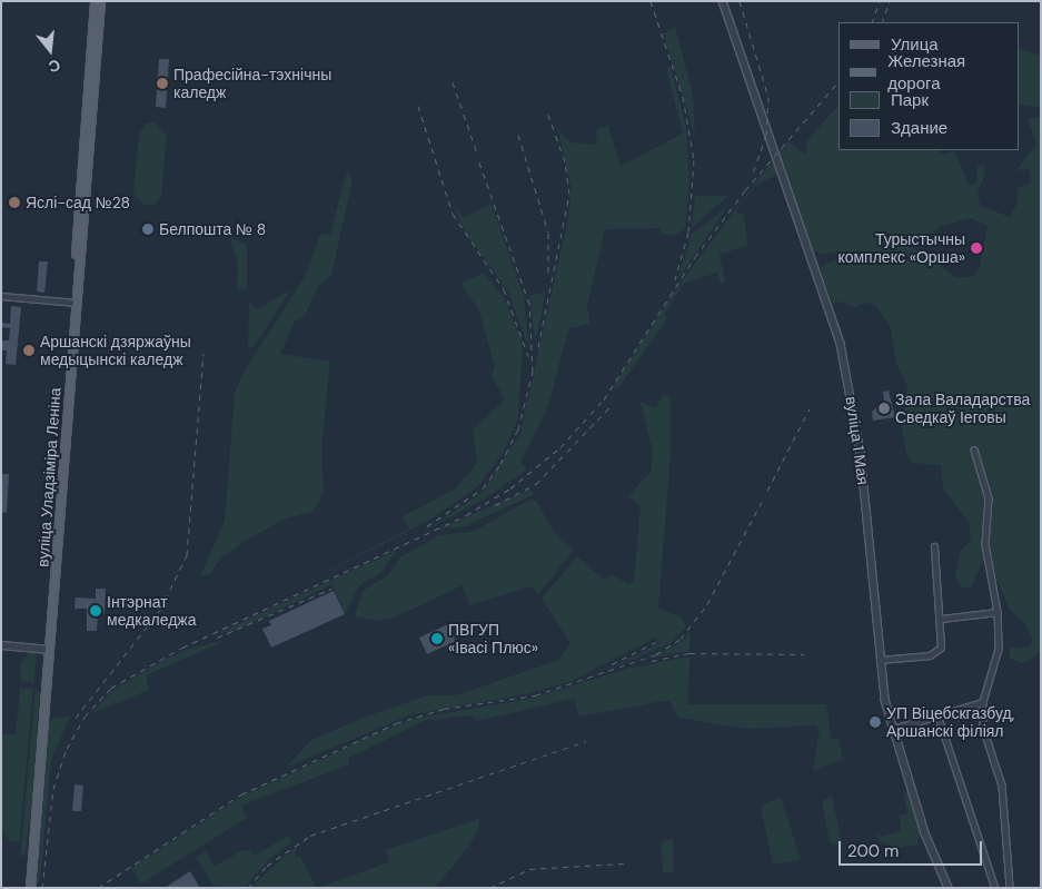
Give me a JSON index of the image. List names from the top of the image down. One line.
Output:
{"streets":{"main road":["вуліца Уладзіміра Леніна"],"street":["вуліца 1 Мая"]},"places":["Прафесійна-тэхнічны каледж","Яслі-сад №28","Белпошта № 8","Турыстычны комплекс «Орша»","Аршанскі дзяржаўны медыцынскі каледж","Зала Валадарства Сведкаў Іеговы","Інтэрнат медкаледжа","ПВГУП «Івасі Плюс»","УП Віцебскгазбуд, Аршанскі філіял"],"legend":["Улица","Железная дорога","Парк","Здание"],"scale_bar":"200 m","north":"bottom"}
